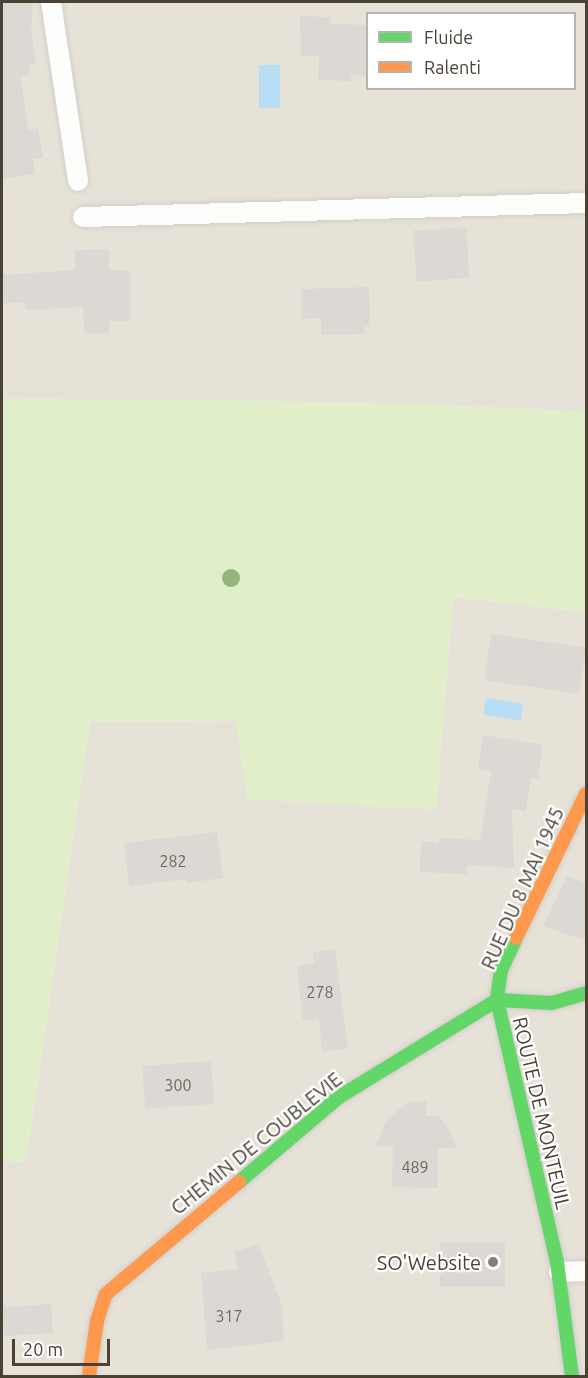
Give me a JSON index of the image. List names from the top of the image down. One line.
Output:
{"streets":{"street":["RUE DU 8 MAI 1945","ROUTE DE MONTEUIL","CHEMIN DE COUBLEVIE"]},"crossings":[["RUE DU 8 MAI 1945","ROUTE DE MONTEUIL"],["RUE DU 8 MAI 1945","CHEMIN DE COUBLEVIE"],["ROUTE DE MONTEUIL","CHEMIN DE COUBLEVIE"]],"places":["SO'Website"],"house_numbers":["282","278","300","489","317"],"legend":["Fluide","Ralenti"],"scale_bar":"20 m"}
